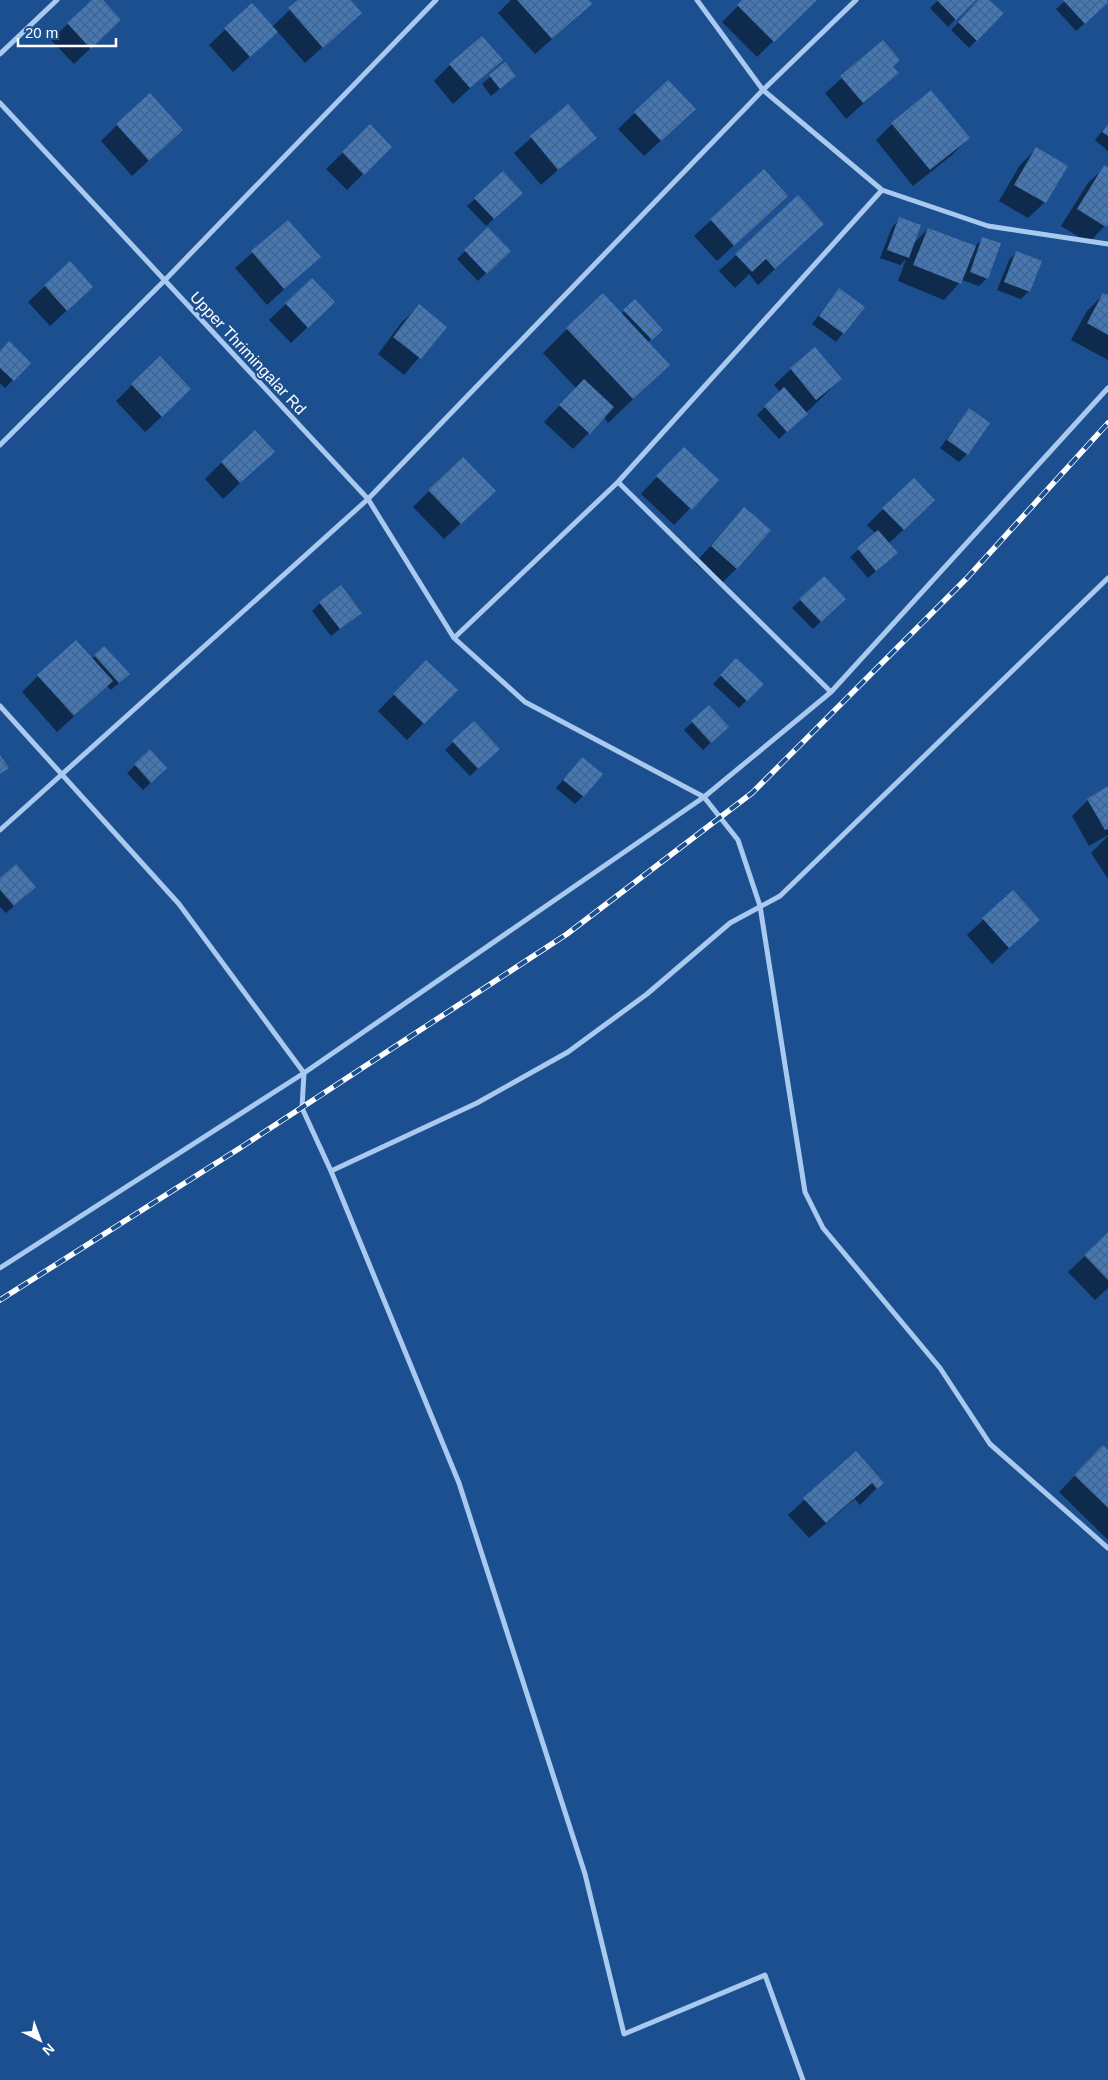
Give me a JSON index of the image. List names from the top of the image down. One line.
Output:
{"streets":{"street":["Upper Thrimingalar Rd"]},"scale_bar":"20 m","north":"bottom right"}
